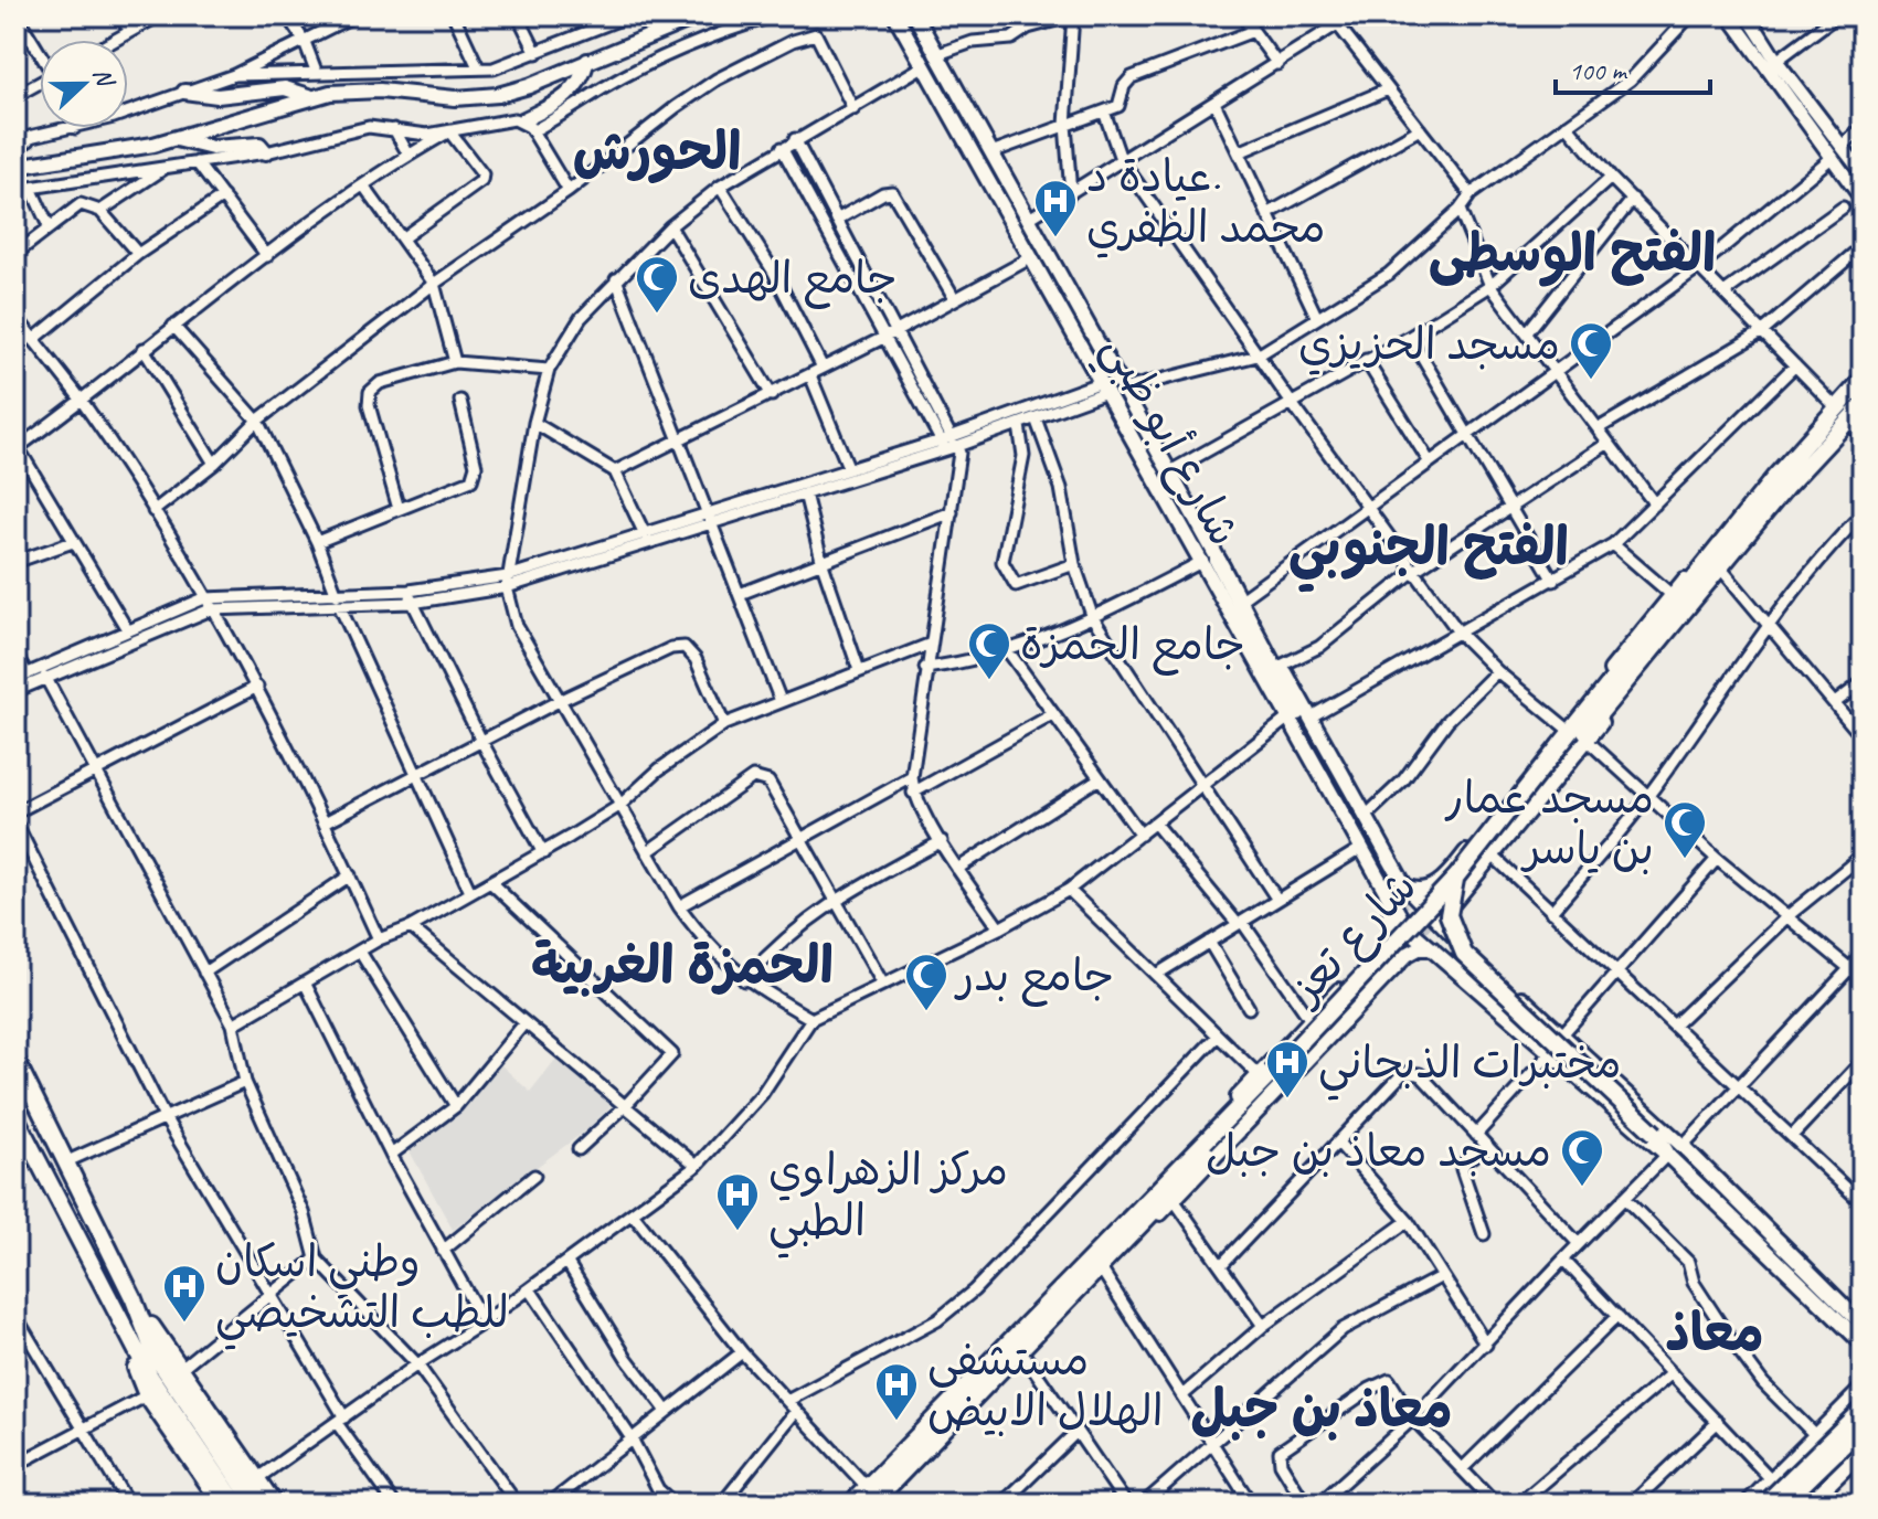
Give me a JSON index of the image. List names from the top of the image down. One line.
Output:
{"streets":{"main road":["شارع أبو ظبي","شارع تعز"]},"districts":["الحورش","الفتح الوسطى","الفتح الجنوبي","الحمزة الغربية","معاذ","معاذ بن جبل"],"places":{"hospital":["عيادة د. محمد الظفري","مختبرات الذبحاني","مركز الزهراوي الطبي","وطني اسكان للطب التشخيصي","مستشفى الهلال الابيض"],"mosque":["جامع الهدى","مسجد الحزيزي","جامع الحمزة","مسجد عمار بن ياسر","جامع بدر","مسجد معاذ بن جبل"]},"scale_bar":"100 m","north":"right"}
